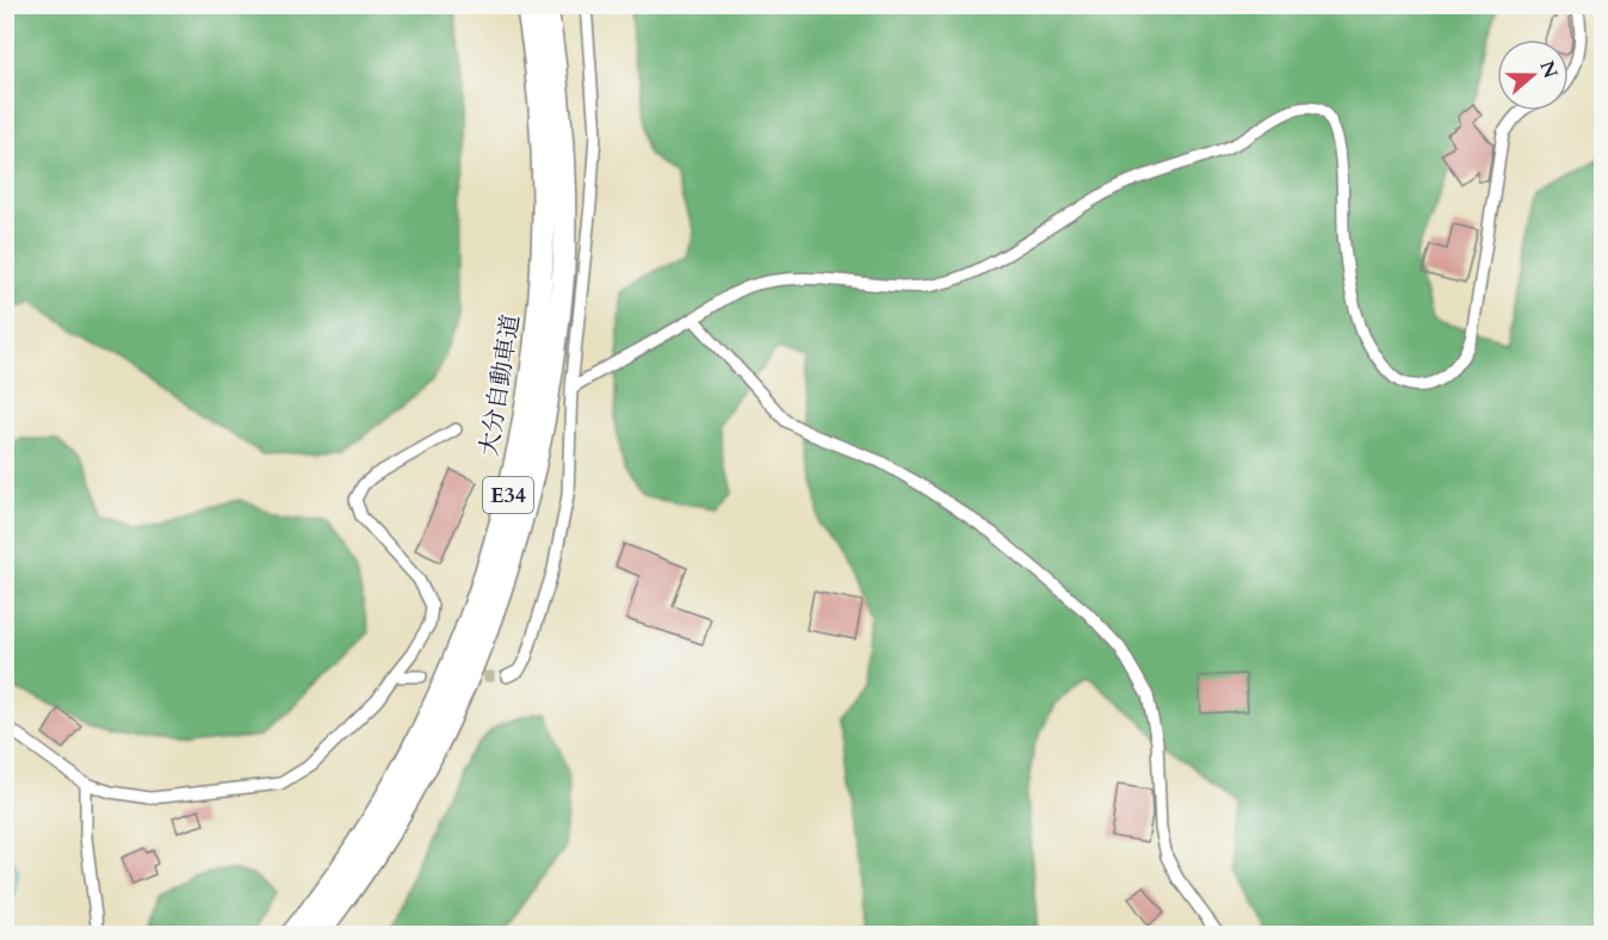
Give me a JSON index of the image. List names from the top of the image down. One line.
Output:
{"streets":{"highway":["大分自動車道","E34"]},"north":"right"}
